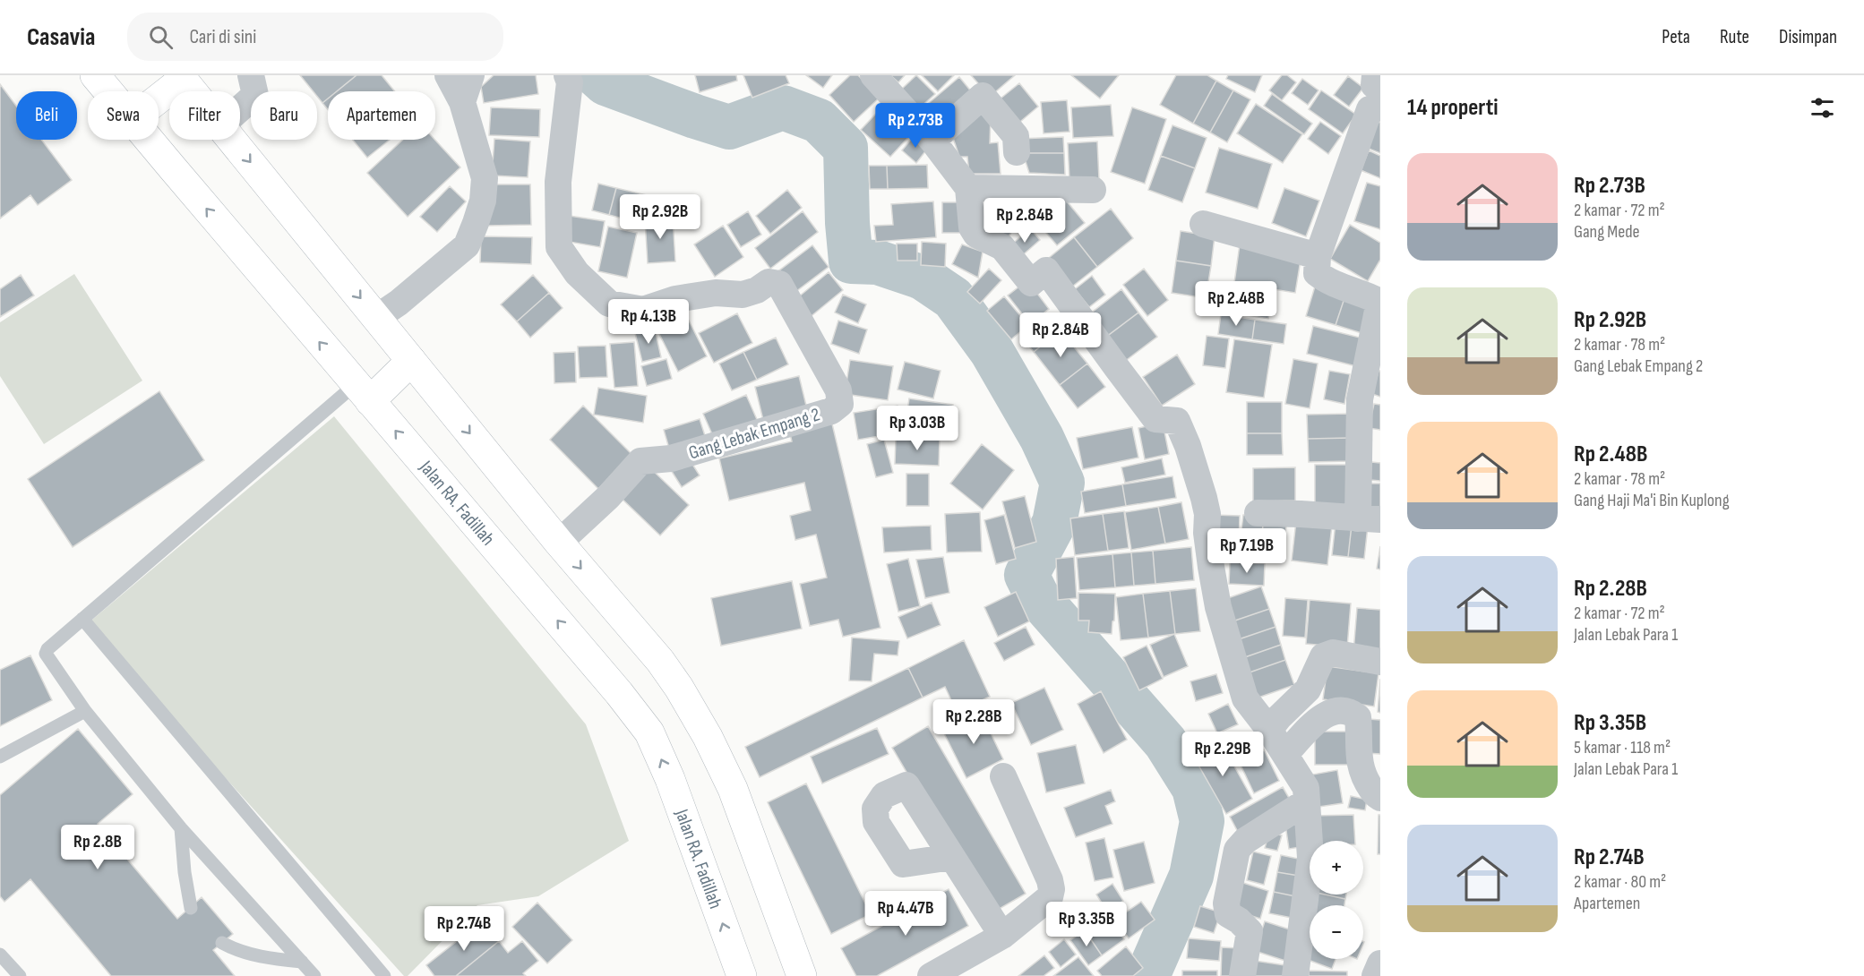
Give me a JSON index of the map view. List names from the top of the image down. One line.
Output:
{"streets":{"main road":["Jalan RA. Fadillah"],"street":["Gang Lebak Empang 2"]},"page":{"header":"Casavia","search":"Cari di sini","nav":["Peta","Rute","Disimpan"],"heading":"14 properti","chip":["Beli","Sewa","Filter","Baru","Apartemen"],"price":["Rp 2.73B","Rp 2.92B","Rp 2.84B","Rp 2.48B","Rp 4.13B","Rp 2.84B","Rp 3.03B","Rp 7.19B","Rp 2.28B","Rp 2.29B","Rp 2.8B","Rp 4.47B","Rp 3.35B","Rp 2.74B"],"list":[{"name":"Rp 2.73B","note":"2 kamar · 72 m² · Gang Mede"},{"name":"Rp 2.92B","note":"2 kamar · 78 m² · Gang Lebak Empang 2"},{"name":"Rp 2.48B","note":"2 kamar · 78 m² · Gang Haji Ma'i Bin Kuplong"},{"name":"Rp 2.28B","note":"2 kamar · 72 m² · Jalan Lebak Para 1"},{"name":"Rp 3.35B","note":"5 kamar · 118 m² · Jalan Lebak Para 1"},{"name":"Rp 2.74B","note":"2 kamar · 80 m² · Apartemen"}],"map_buttons":["+","−"]}}
